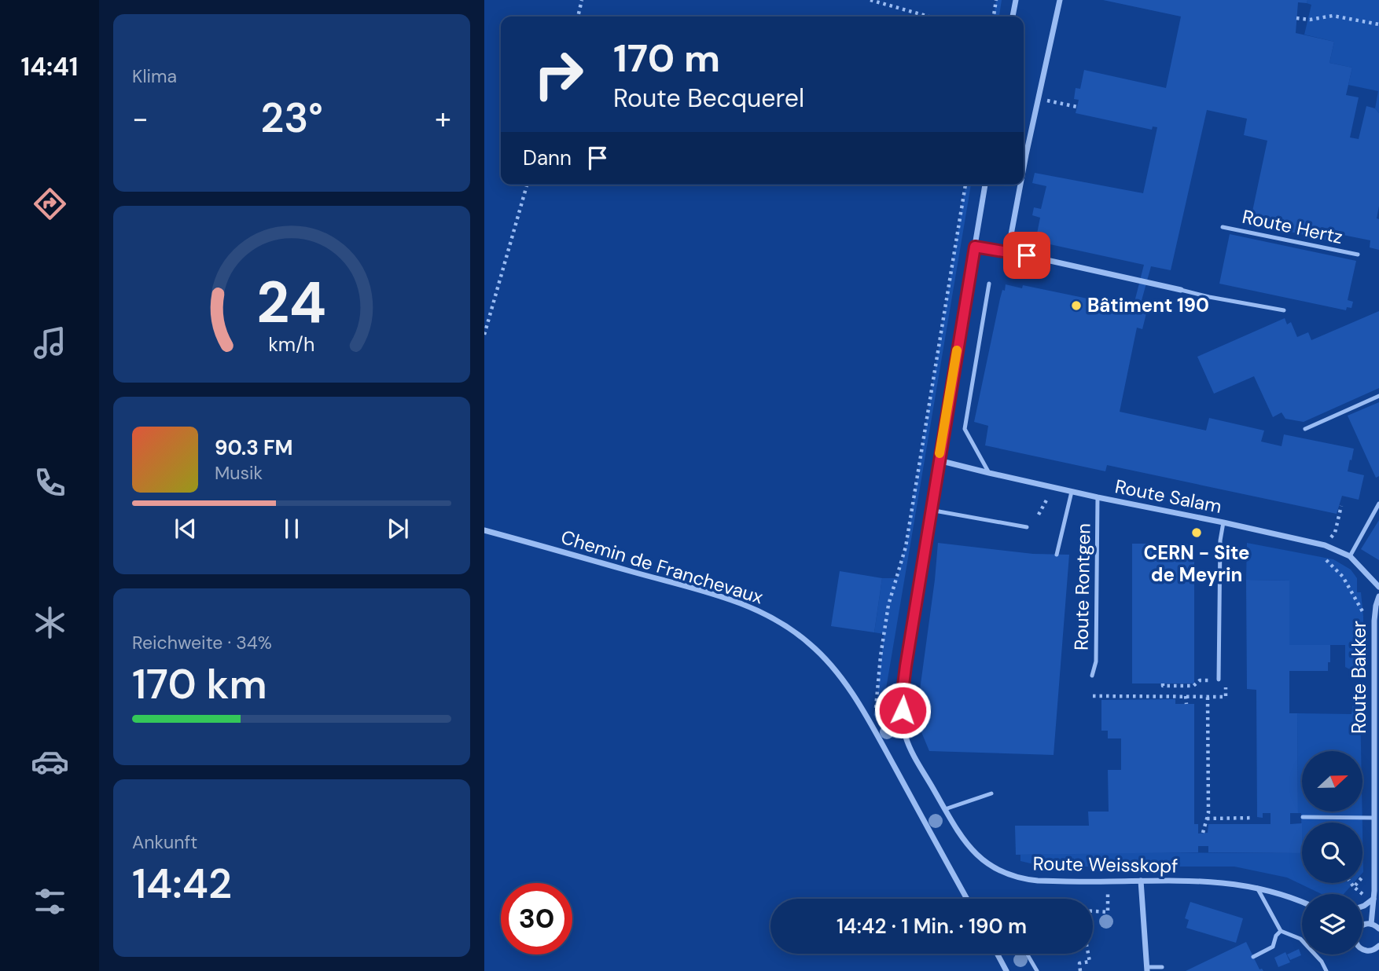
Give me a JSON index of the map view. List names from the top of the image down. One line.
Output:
{"streets":{"street":["Route Salam","Chemin de Franchevaux","Route Bakker","Route Weisskopf"],"lane":["Route Hertz","Route Rontgen"]},"crossings":[["Route Salam","Route Rontgen"],["Route Salam","Route Weisskopf"]],"places":["Bâtiment 190","CERN - Site de Meyrin"],"north":"right","page":{"tabs":"14:41","tile":["Klima",["Reichweite · 34%","170 km"],["Ankunft","14:42"]],"turn":["170 m","Route Becquerel"],"heat":["−","23°","+"],"then":"Dann","song":["90.3 FM","Musik"],"limit":"30","trip":"14:42 · 1 Min. · 190 m","gauge":["24","km/h"]}}
